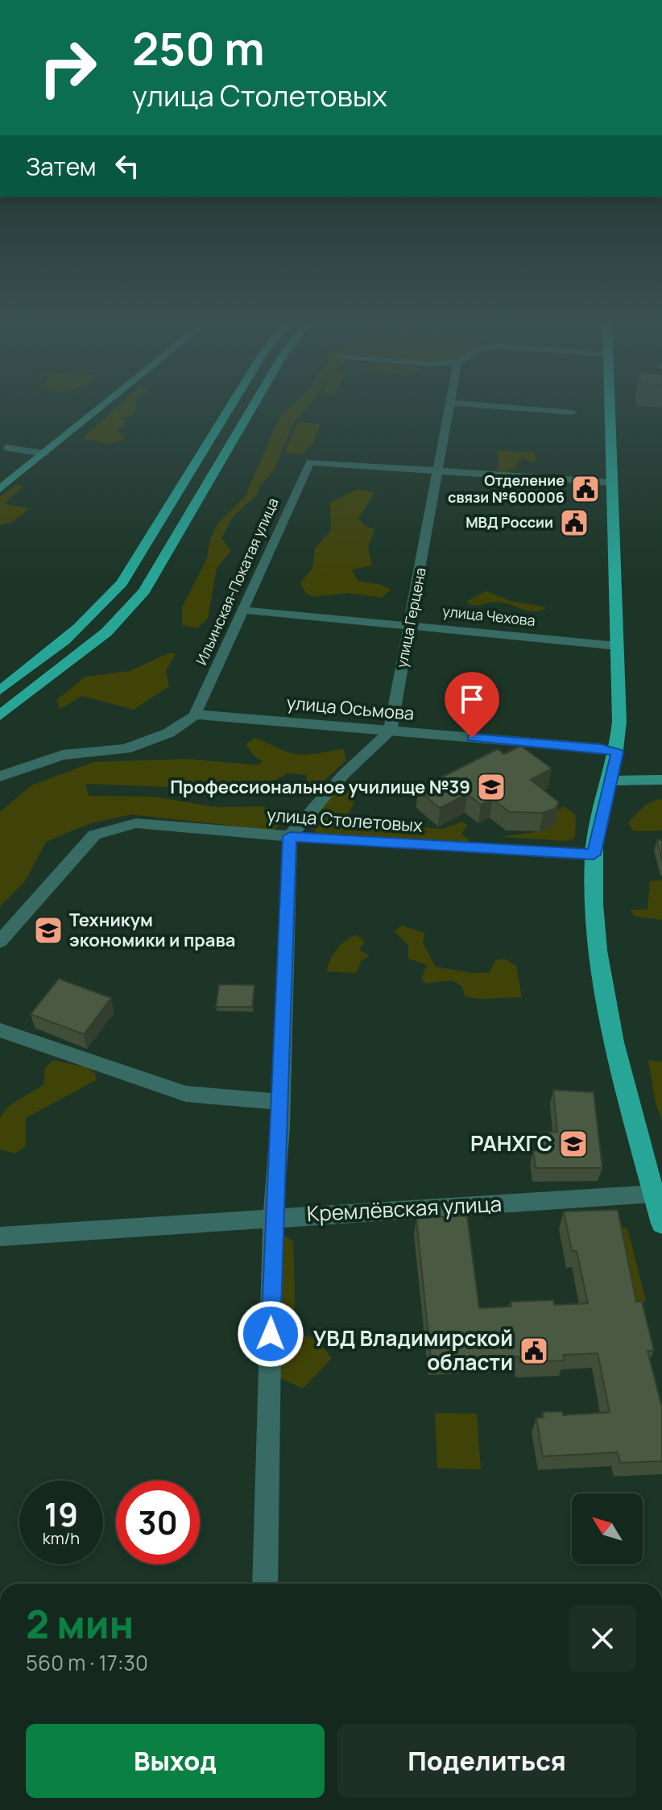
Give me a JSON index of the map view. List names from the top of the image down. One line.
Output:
{"streets":{"street":["Ильинская-Покатая улица","улица Чехова","улица Герцена","улица Осьмова","улица Столетовых","Кремлёвская улица"]},"crossings":[["Ильинская-Покатая улица","улица Чехова"],["Ильинская-Покатая улица","улица Герцена"],["Ильинская-Покатая улица","улица Осьмова"],["улица Чехова","улица Герцена"],["улица Герцена","улица Осьмова"]],"places":{"public building":["Отделение связи №600006","МВД России","УВД Владимирской области"],"school or university":["Профессиональное училище №39","Техникум экономики и права","РАНХГС"]},"north":"top left","page":{"turn":["250 m","улица Столетовых"],"then":"Затем","speed":"19 km/h","limit":"30","heading":["2 мин","560 m · 17:30"],"buttons":["Выход","Поделиться"]}}
